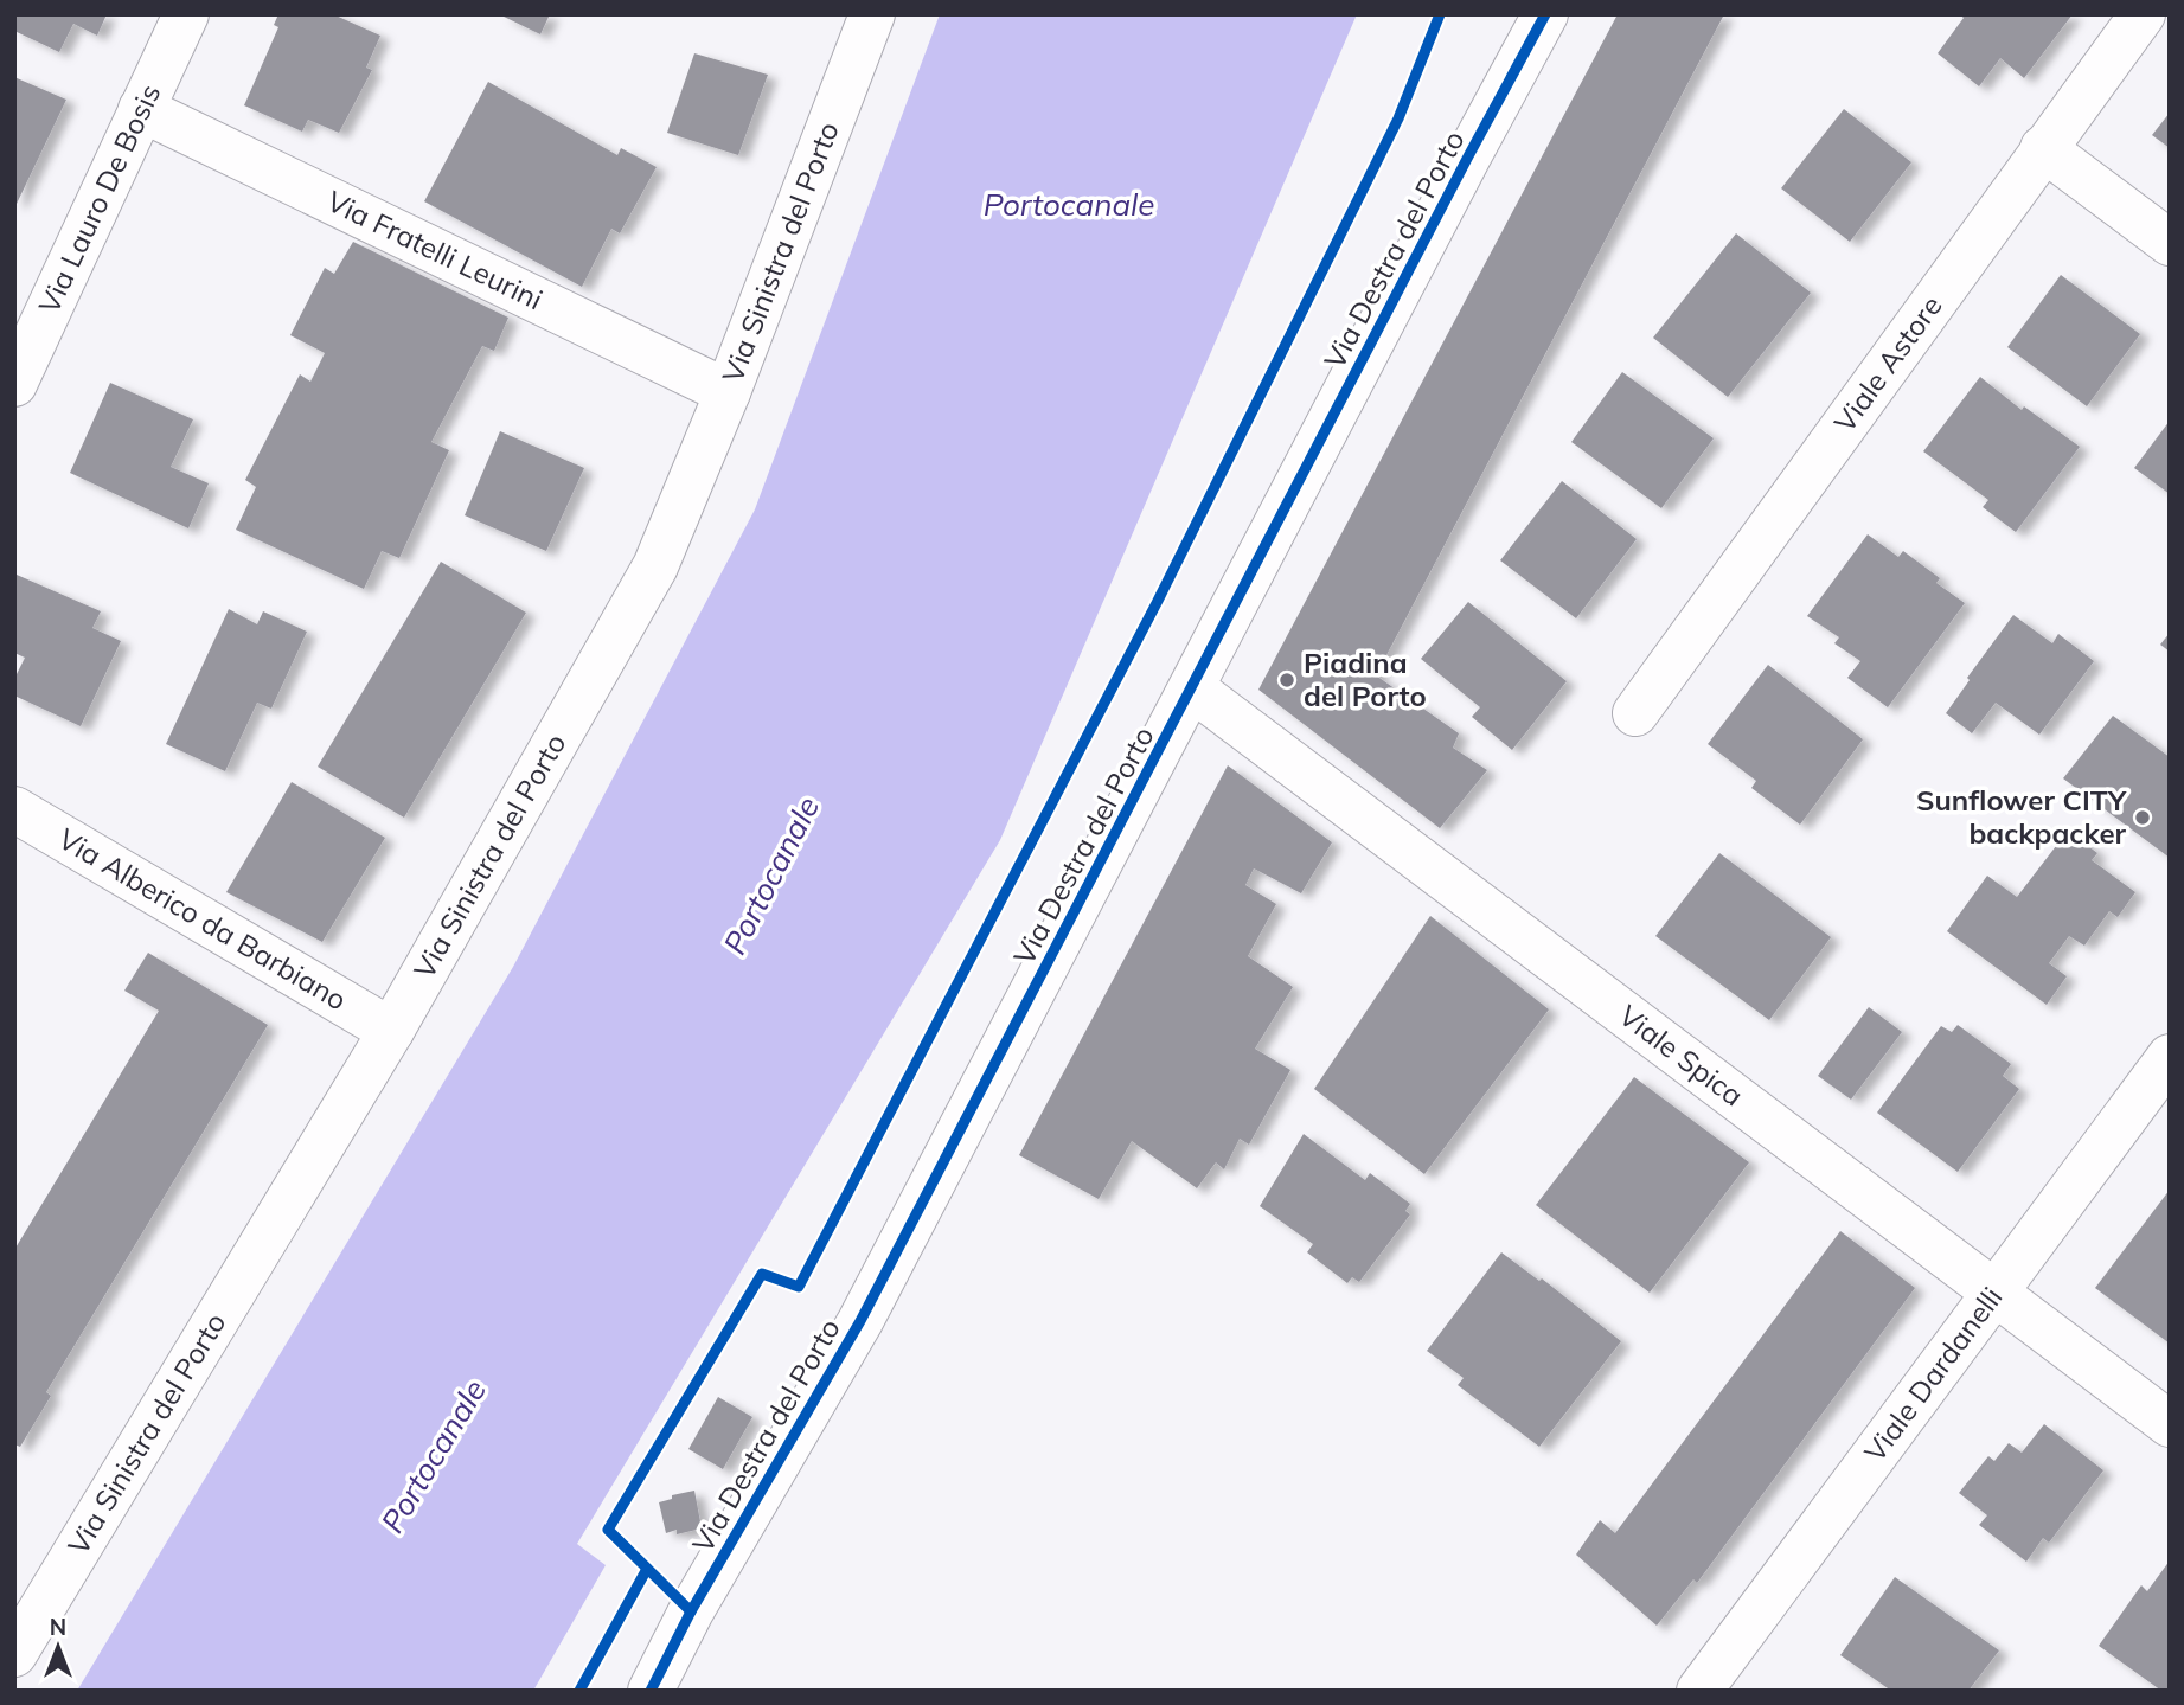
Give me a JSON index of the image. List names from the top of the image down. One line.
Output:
{"streets":{"street":["Via Lauro De Bosis","Via Destra del Porto","Via Fratelli Leurini","Via Sinistra del Porto","Viale Astore","Via Alberico da Barbiano","Viale Spica","Viale Dardanelli"]},"crossings":[["Via Lauro De Bosis","Via Fratelli Leurini"],["Via Destra del Porto","Viale Spica"],["Via Fratelli Leurini","Via Sinistra del Porto"],["Via Sinistra del Porto","Via Alberico da Barbiano"],["Viale Spica","Viale Dardanelli"]],"water":["Portocanale"],"places":["Piadina del Porto","Sunflower CITY backpacker"],"north":"top"}
